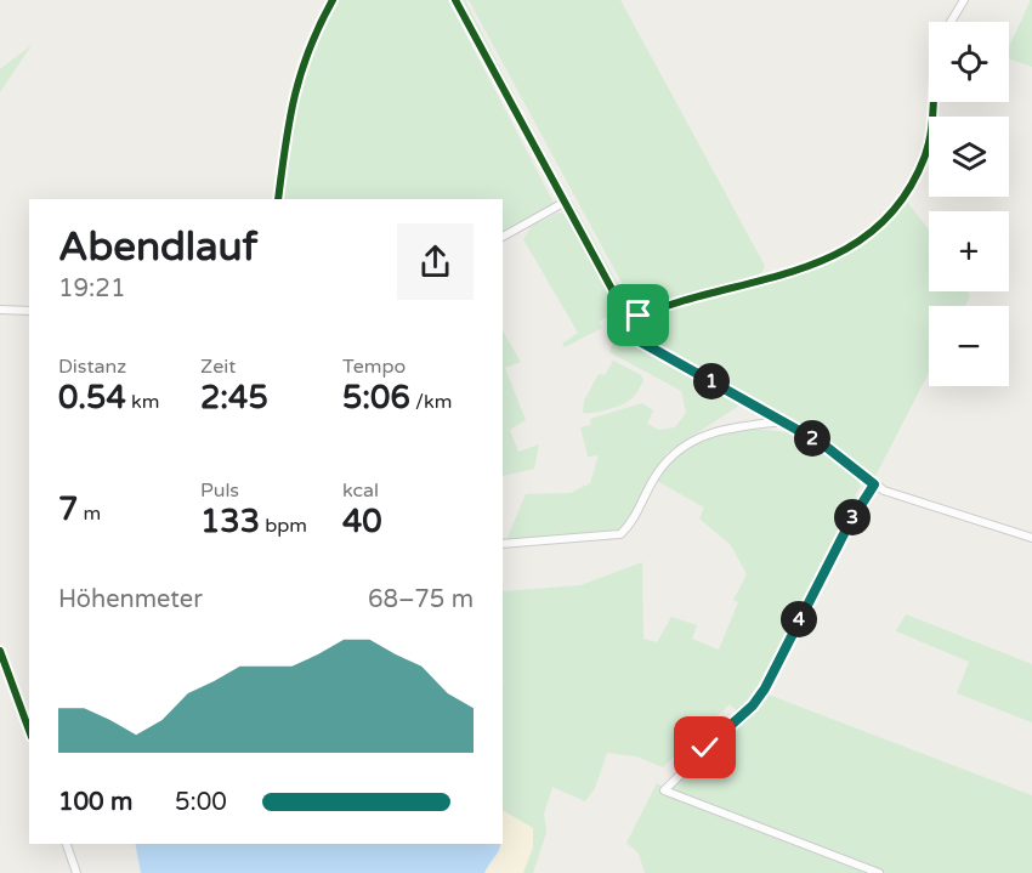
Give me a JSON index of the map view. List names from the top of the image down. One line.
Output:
{"page":{"map_buttons":["+","−"],"heading":["Abendlauf","19:21"],"stats":[["Distanz","0.54 km"],["Zeit","2:45"],["Tempo","5:06 /km"],["7 m"],["Puls","133 bpm"],["kcal","40"]],"pins":["1","2","3","4"],"chart":["Höhenmeter","68–75 m"],"list":[{"name":"100 m","note":"5:00"}]}}
